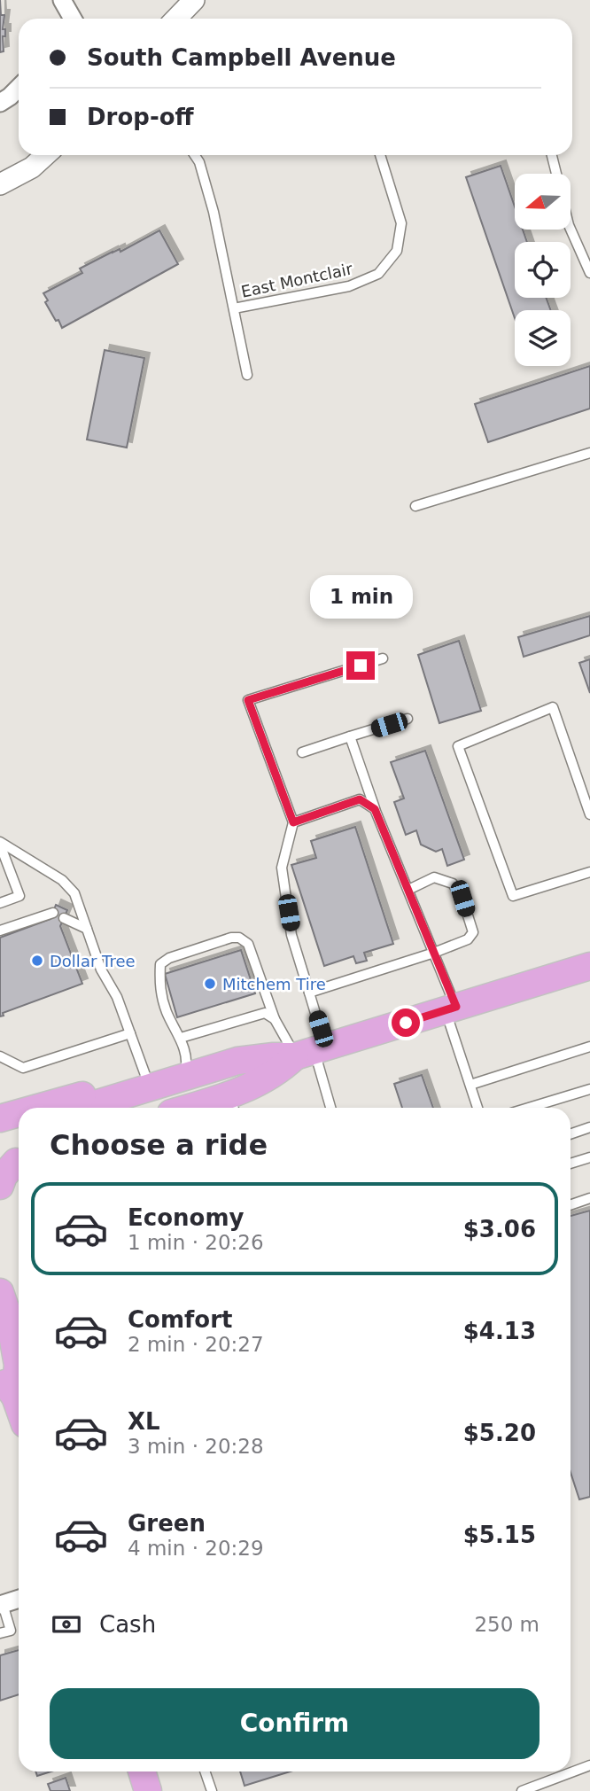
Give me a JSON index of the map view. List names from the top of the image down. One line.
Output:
{"streets":{"lane":["East Montclair"]},"places":["Dollar Tree","Mitchem Tire"],"north":"left","page":{"banner":["South Campbell Avenue","Drop-off"],"bubble":"1 min","heading":"Choose a ride","list":[{"name":"Economy","note":"1 min · 20:26","value":"$3.06"},{"name":"Comfort","note":"2 min · 20:27","value":"$4.13"},{"name":"XL","note":"3 min · 20:28","value":"$5.20"},{"name":"Green","note":"4 min · 20:29","value":"$5.15"}],"pay":["Cash","250 m"],"buttons":"Confirm"}}
